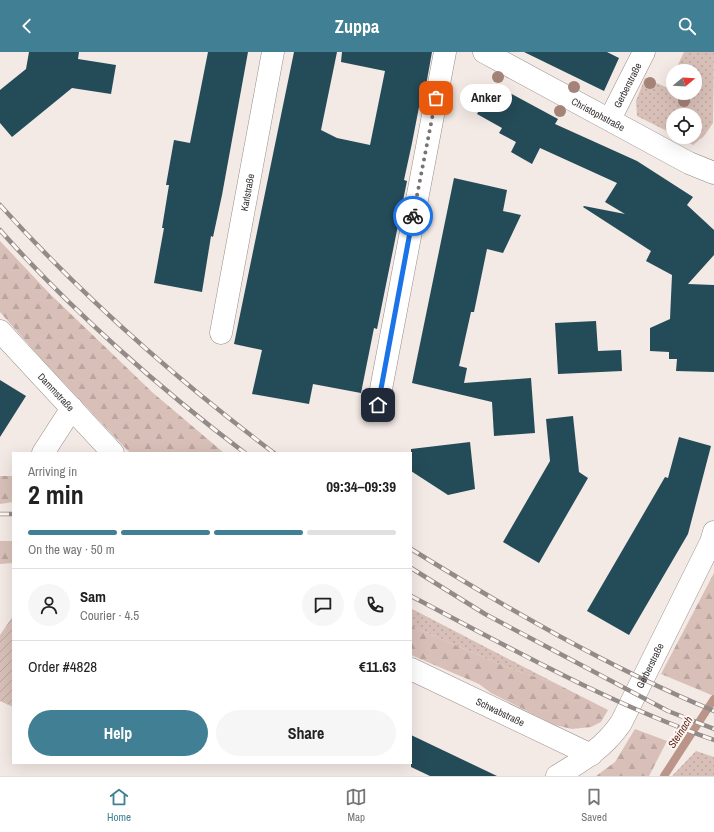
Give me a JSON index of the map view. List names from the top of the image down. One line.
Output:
{"streets":{"street":["Gerberstraße","Christophstraße","Karlstraße","Dammstraße","Schwabstraße"]},"crossings":[["Gerberstraße","Christophstraße"],["Gerberstraße","Schwabstraße"]],"water":["Steinach"],"places":["Anker"],"north":"right","page":{"header":"Zuppa","bubble":"Anker","heading":["2 min","Arriving in","09:34–09:39"],"panel":["Sam","Courier · 4.5","Order #4828","€11.63"],"bar":"On the way · 50 m","buttons":["Help","Share"],"tabs":["Home","Map","Saved"]}}
